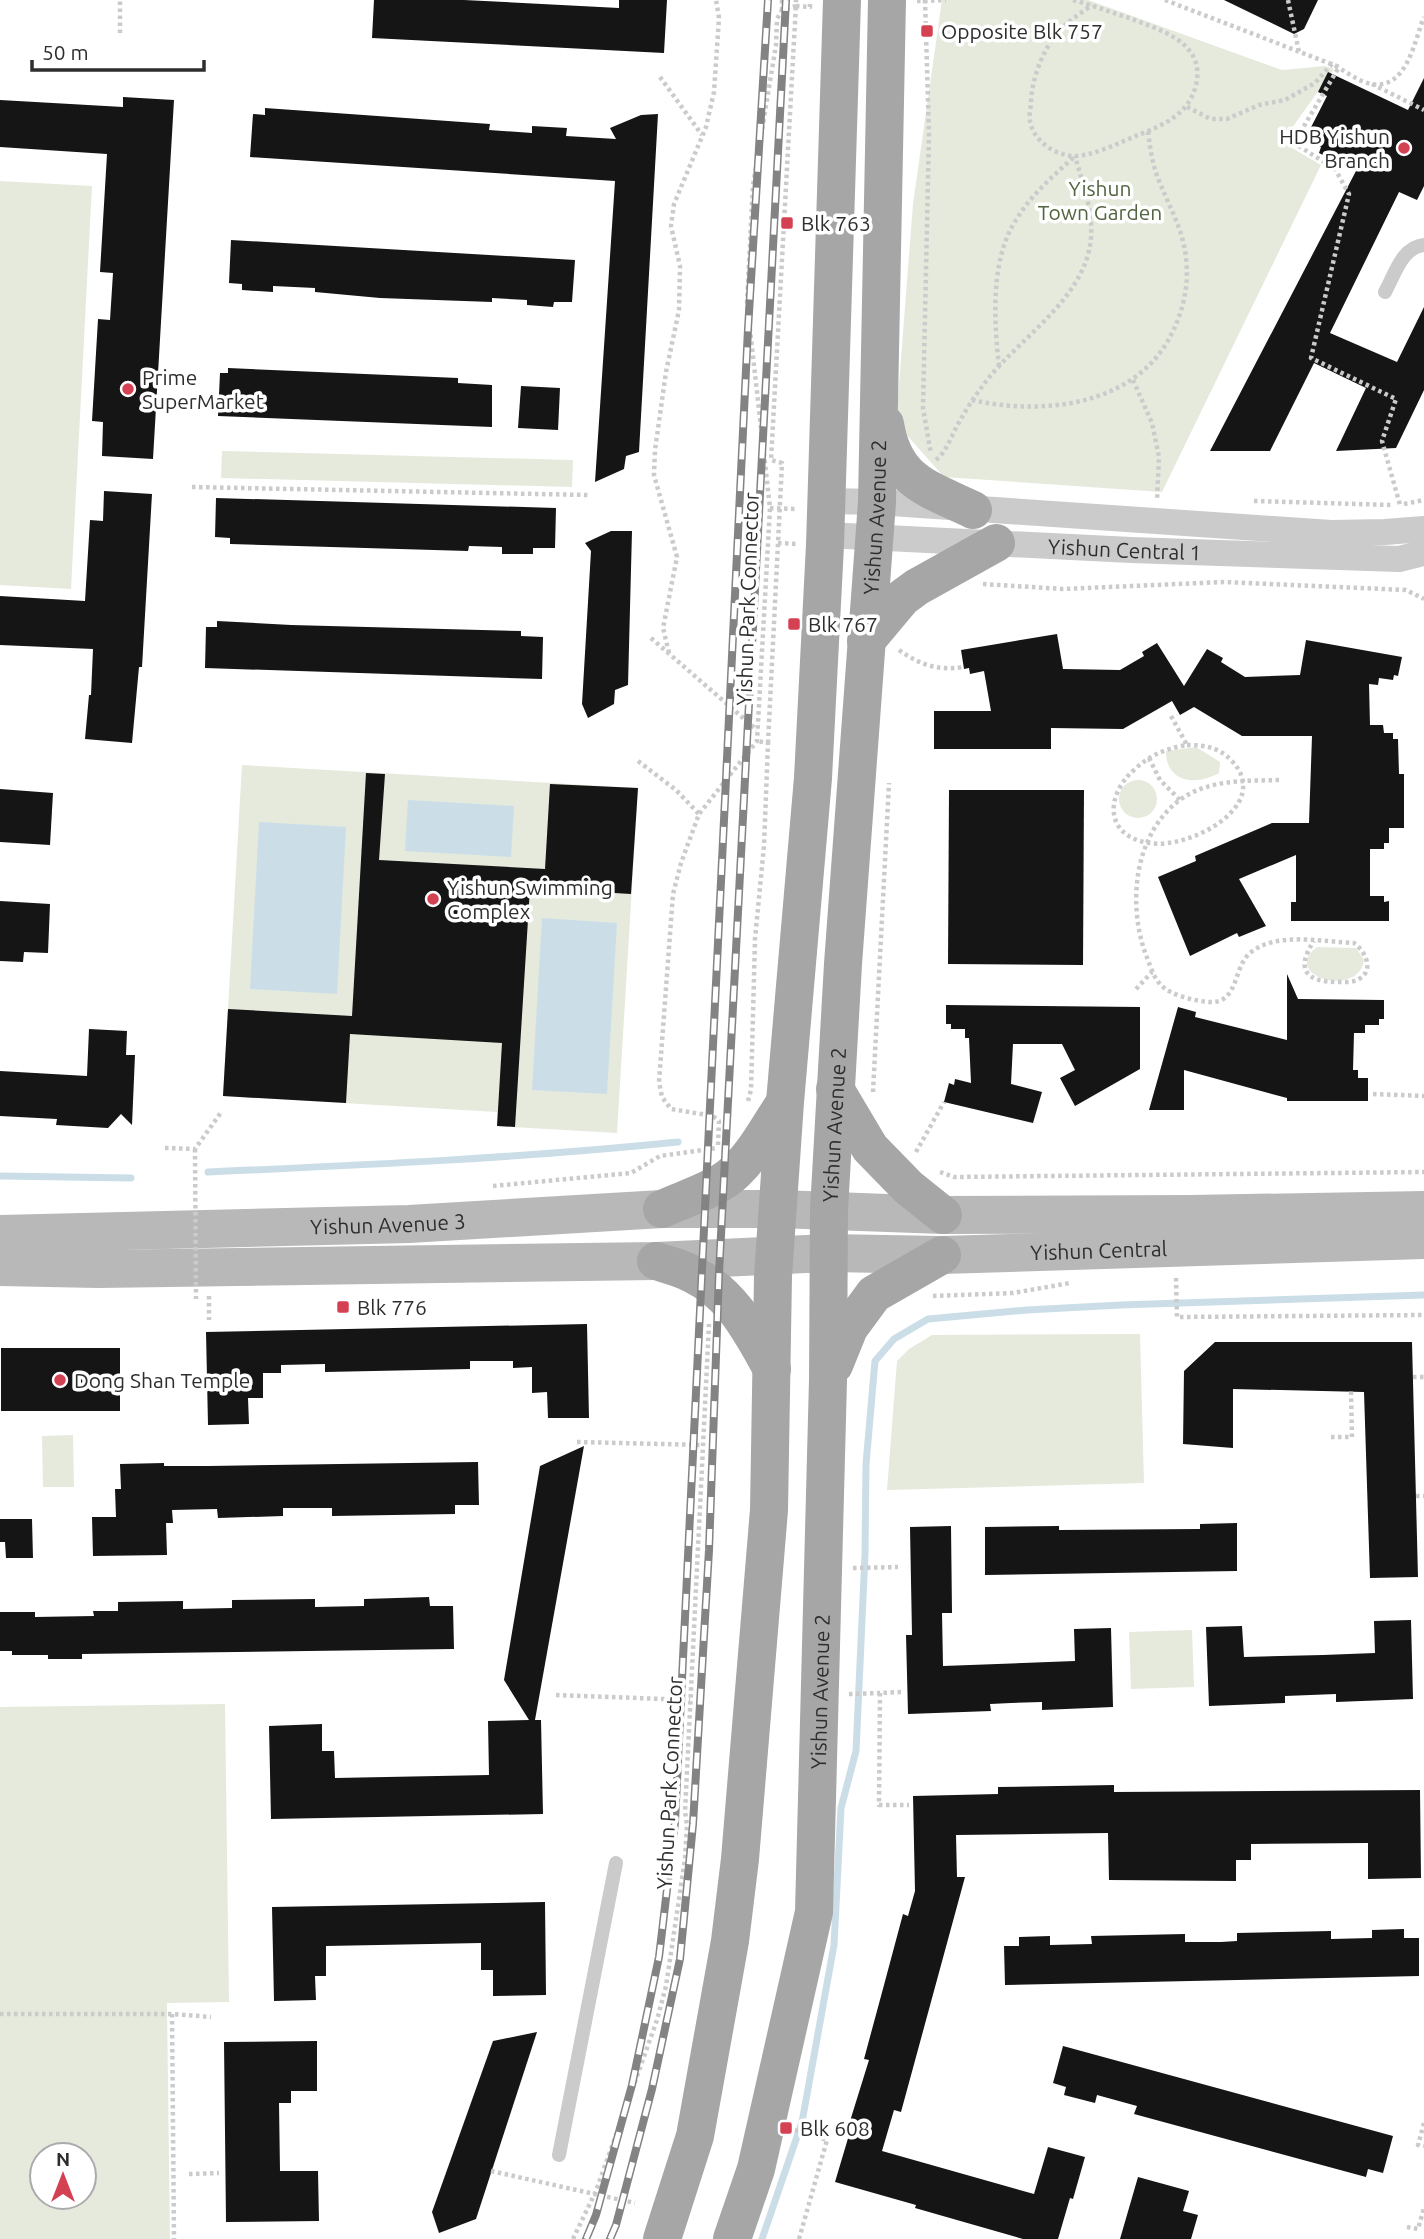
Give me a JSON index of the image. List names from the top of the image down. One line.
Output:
{"streets":{"main road":["Yishun Avenue 2","Yishun Avenue 3","Yishun Central"],"street":["Yishun Central 1"],"path":["Yishun Park Connector"]},"crossings":[["Yishun Avenue 2","Yishun Central 1"],["Yishun Avenue 2","Yishun Central"],["Yishun Avenue 3","Yishun Central"]],"parks":["Yishun Town Garden"],"places":{"transit":["Opposite Blk 757","Blk 763","Blk 767","Blk 776","Blk 608"],"other":["HDB Yishun Branch","Prime SuperMarket","Yishun Swimming Complex","Dong Shan Temple"]},"scale_bar":"50 m","north":"top"}
